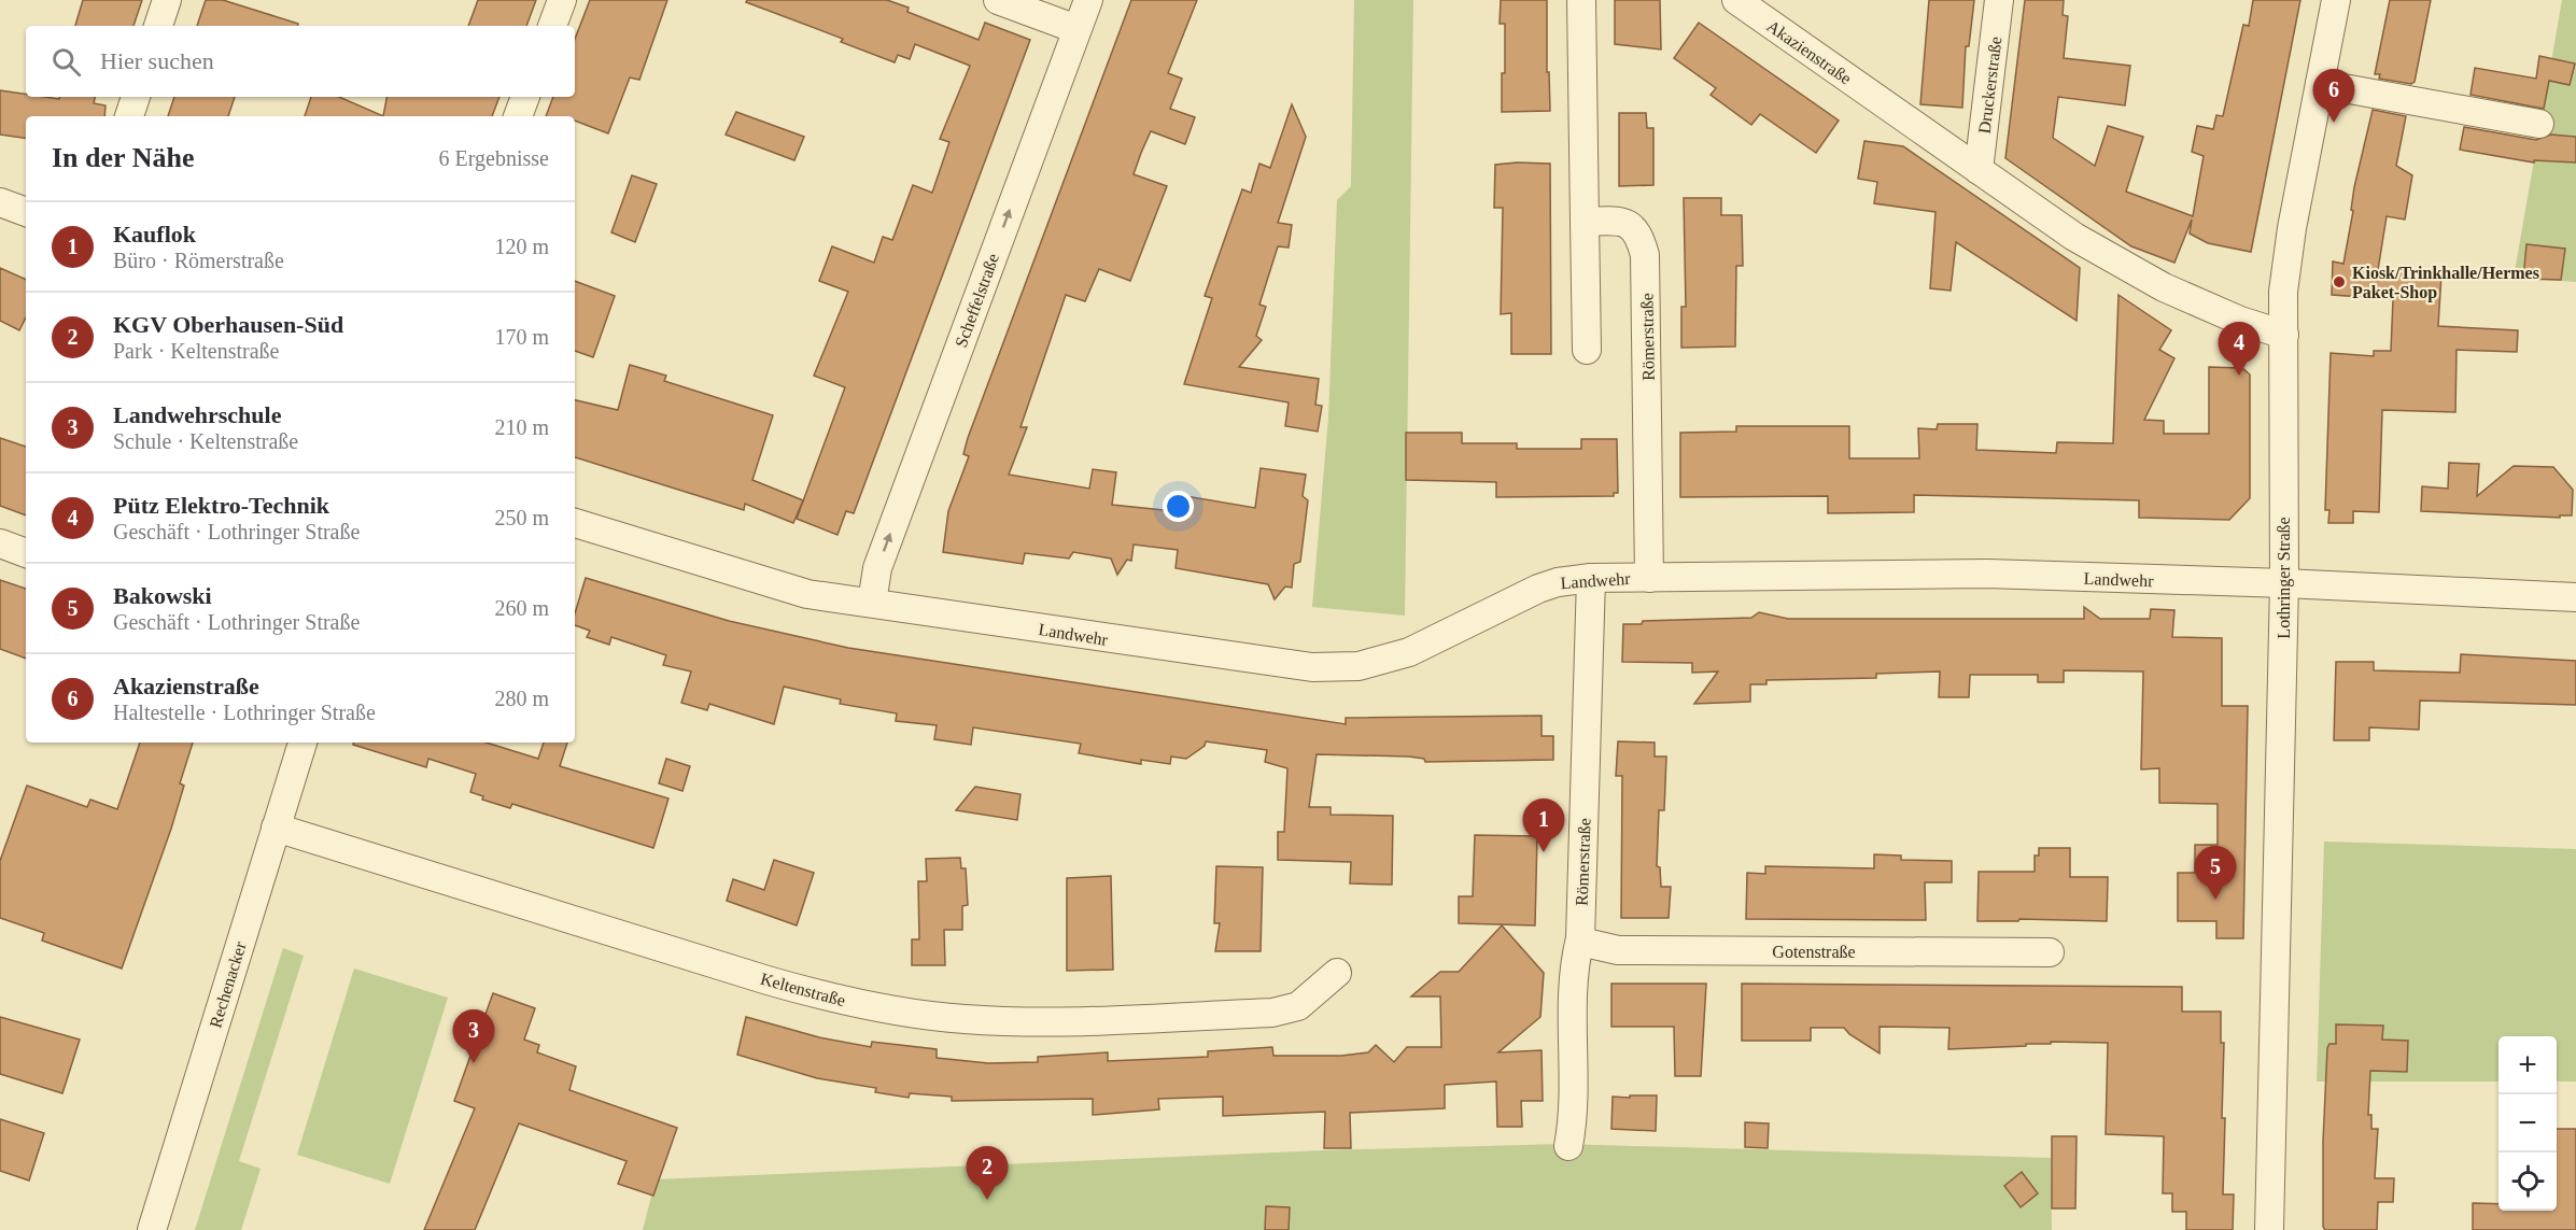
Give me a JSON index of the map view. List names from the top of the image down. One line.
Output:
{"streets":{"street":["Akazienstraße","Druckerstraße","Scheffelstraße","Römerstraße","Lothringer Straße","Landwehr","Gotenstraße","Rechenacker","Keltenstraße"]},"crossings":[["Akazienstraße","Druckerstraße"],["Akazienstraße","Lothringer Straße"],["Scheffelstraße","Landwehr"],["Römerstraße","Landwehr"],["Römerstraße","Gotenstraße"],["Lothringer Straße","Landwehr"],["Rechenacker","Keltenstraße"]],"one_way":["Scheffelstraße"],"places":["Kiosk/Trinkhalle/Hermes Paket-Shop"],"page":{"search":"Hier suchen","pins":["6","4","1","5","3","2"],"heading":["In der Nähe","6 Ergebnisse"],"list":[{"mark":"1","name":"Kauflok","note":"Büro · Römerstraße","value":"120 m"},{"mark":"2","name":"KGV Oberhausen-Süd","note":"Park · Keltenstraße","value":"170 m"},{"mark":"3","name":"Landwehrschule","note":"Schule · Keltenstraße","value":"210 m"},{"mark":"4","name":"Pütz Elektro-Technik","note":"Geschäft · Lothringer Straße","value":"250 m"},{"mark":"5","name":"Bakowski","note":"Geschäft · Lothringer Straße","value":"260 m"},{"mark":"6","name":"Akazienstraße","note":"Haltestelle · Lothringer Straße","value":"280 m"}],"map_buttons":["+","−"]}}
